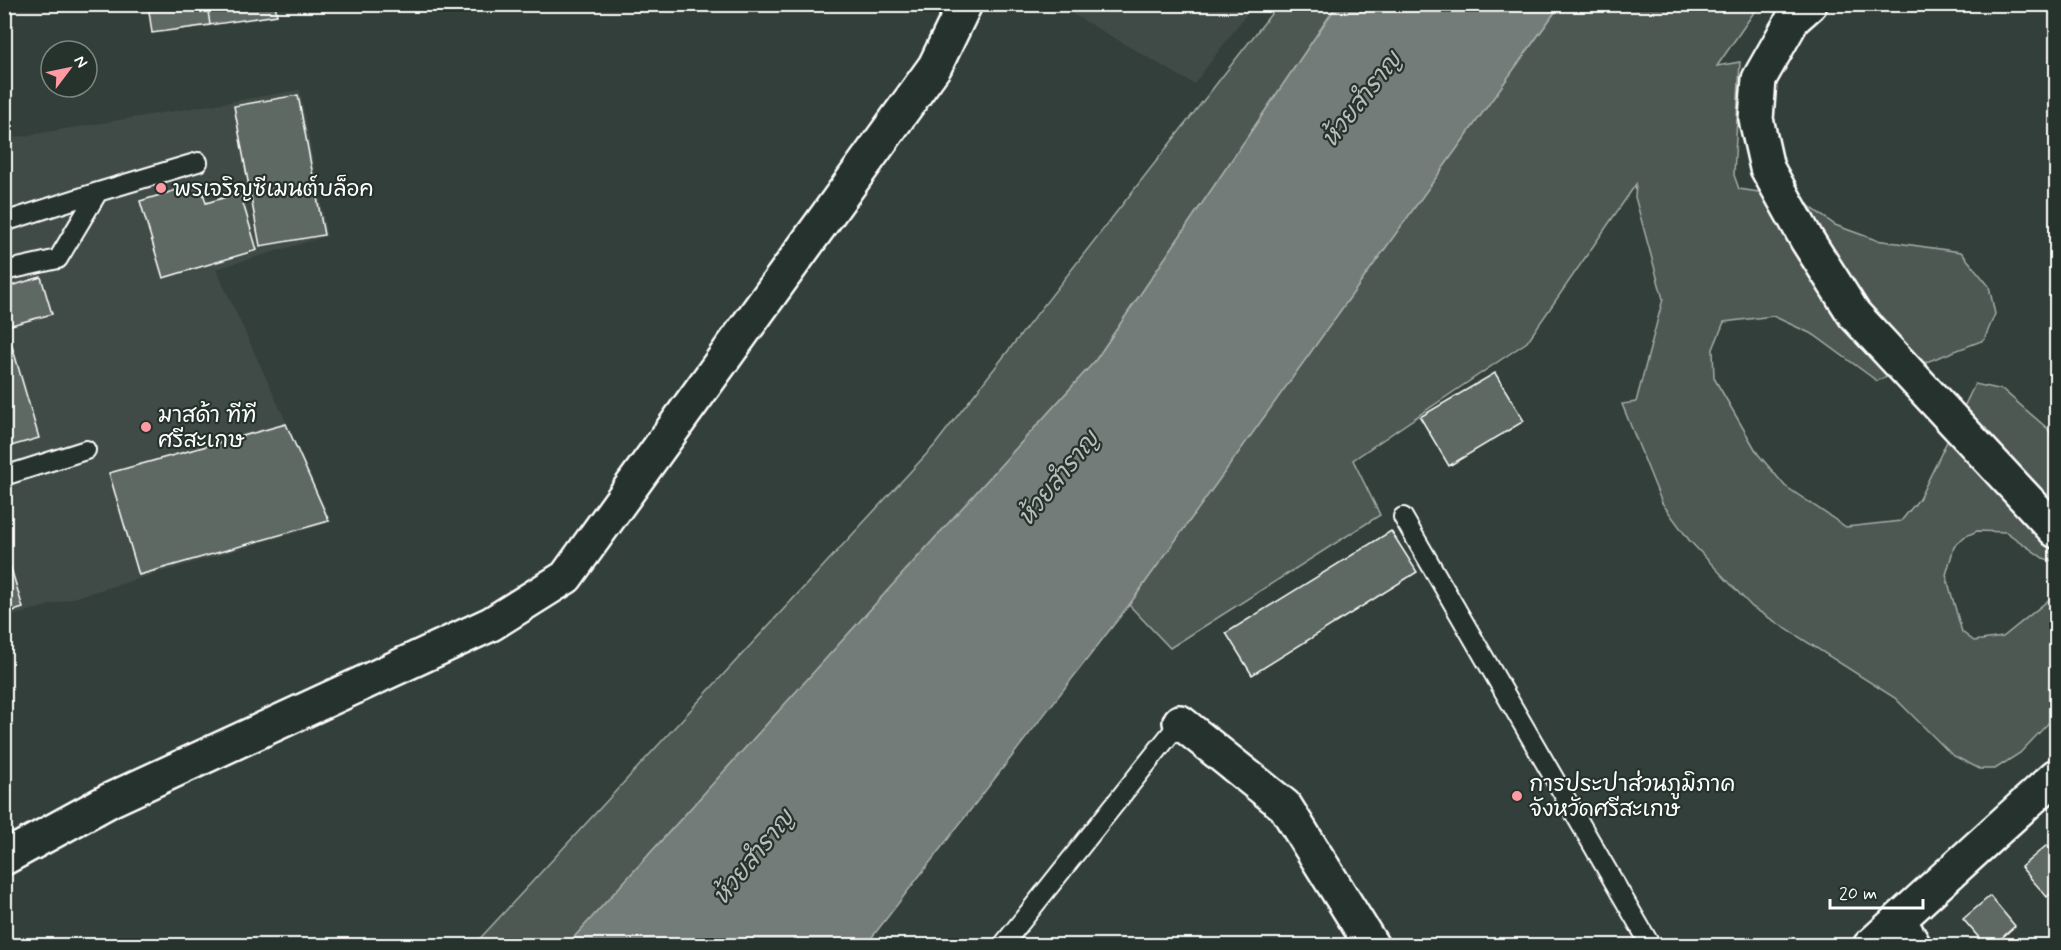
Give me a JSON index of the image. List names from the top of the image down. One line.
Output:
{"water":["ห้วยสำราญ"],"places":["พรเจริญซีเมนต์บล็อค","มาสด้า ทีที ศรีสะเกษ","การประปาส่วนภูมิภาค จังหวัดศรีสะเกษ"],"scale_bar":"20 m","north":"top right"}
